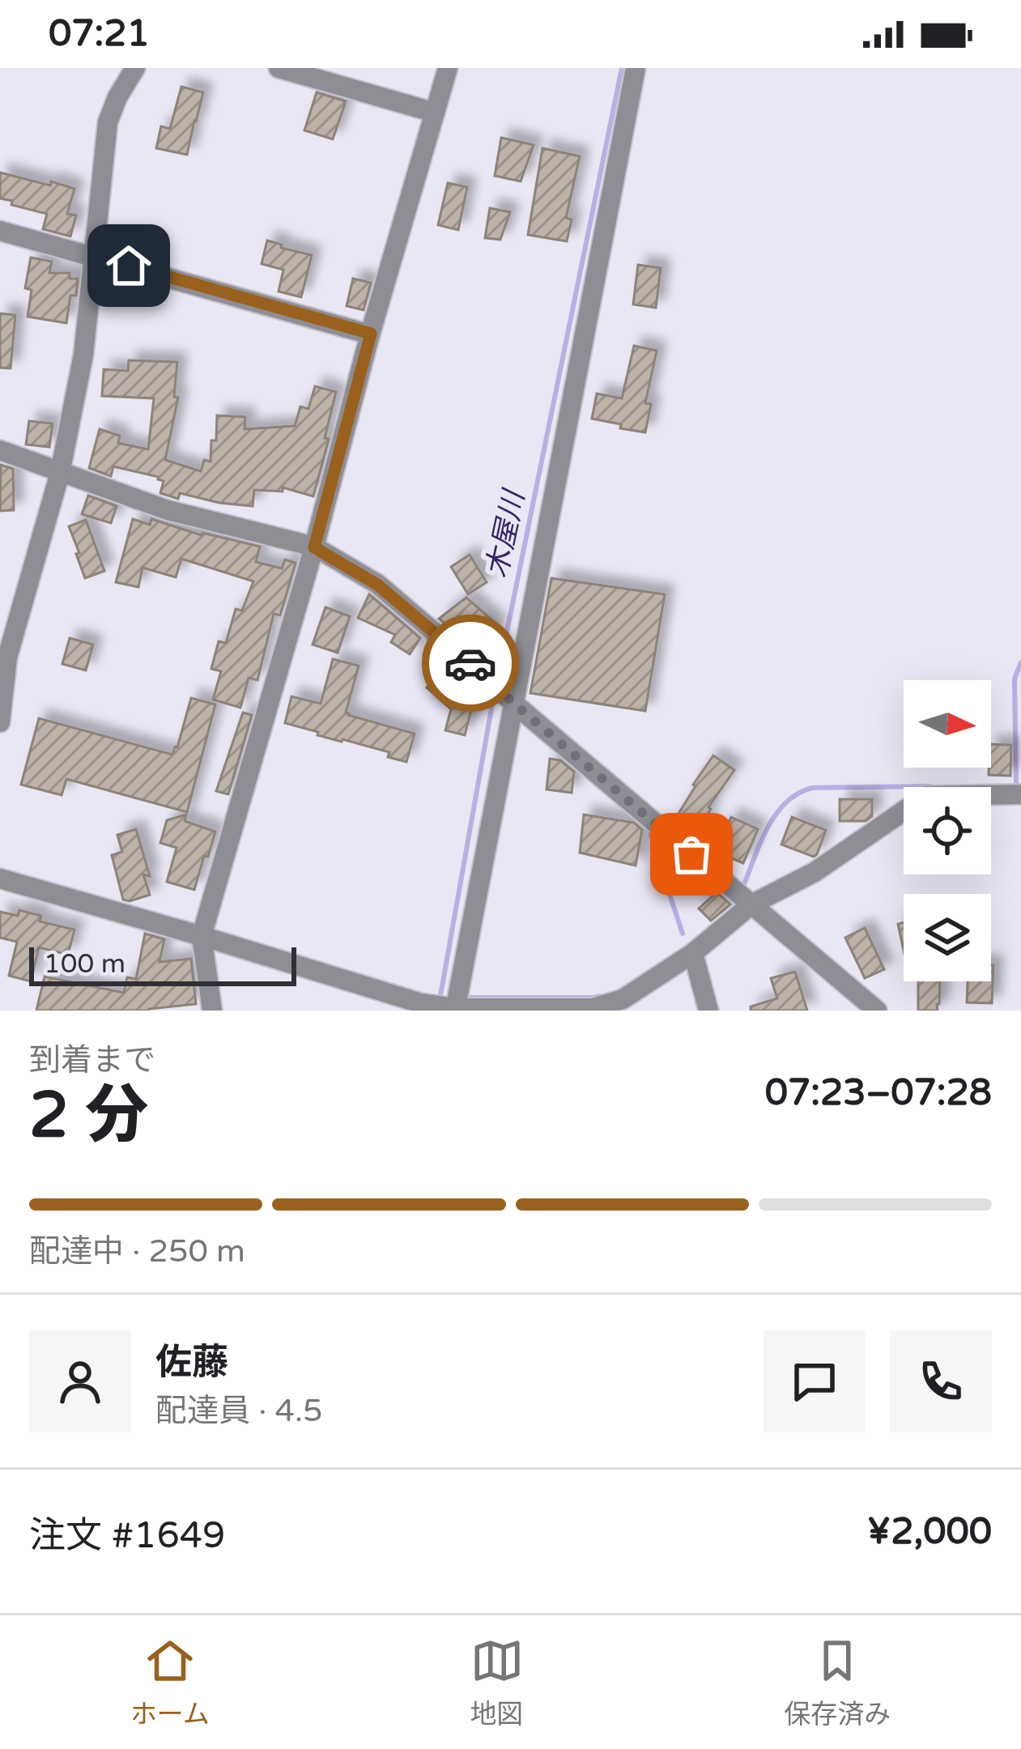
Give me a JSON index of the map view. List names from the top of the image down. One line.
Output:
{"water":["木屋川"],"scale_bar":"100 m","north":"right","page":{"status":"07:21","scale":"100 m","heading":["2 分","到着まで","07:23–07:28"],"panel":["佐藤","配達員 · 4.5","注文 #1649","¥2,000"],"bar":"配達中 · 250 m","tabs":["ホーム","地図","保存済み"]}}
